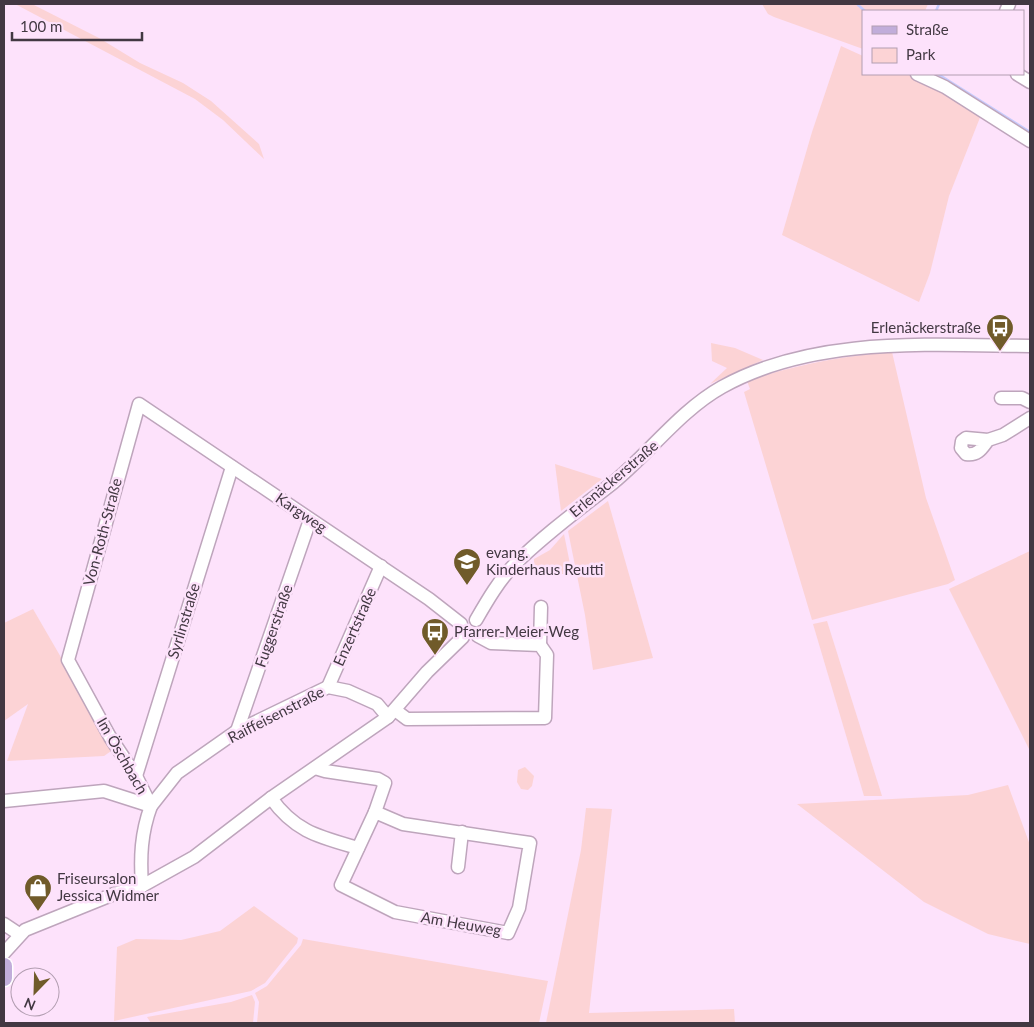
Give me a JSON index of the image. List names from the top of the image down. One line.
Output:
{"streets":{"street":["Erlenäckerstraße","Kargweg","Von-Roth-Straße","Syrlinstraße","Fuggerstraße","Enzertstraße","Raiffeisenstraße","Im Öschbach","Am Heuweg"]},"crossings":[["Erlenäckerstraße","Kargweg"],["Kargweg","Von-Roth-Straße"],["Kargweg","Syrlinstraße"],["Kargweg","Fuggerstraße"],["Kargweg","Enzertstraße"],["Von-Roth-Straße","Im Öschbach"],["Syrlinstraße","Im Öschbach"],["Fuggerstraße","Raiffeisenstraße"],["Enzertstraße","Raiffeisenstraße"],["Raiffeisenstraße","Im Öschbach"]],"places":{"bus stop":["Erlenäckerstraße","Pfarrer-Meier-Weg"],"school or university":["evang. Kinderhaus Reutti"],"shop":["Friseursalon Jessica Widmer"]},"legend":["Straße","Park"],"scale_bar":"100 m","north":"bottom left"}
